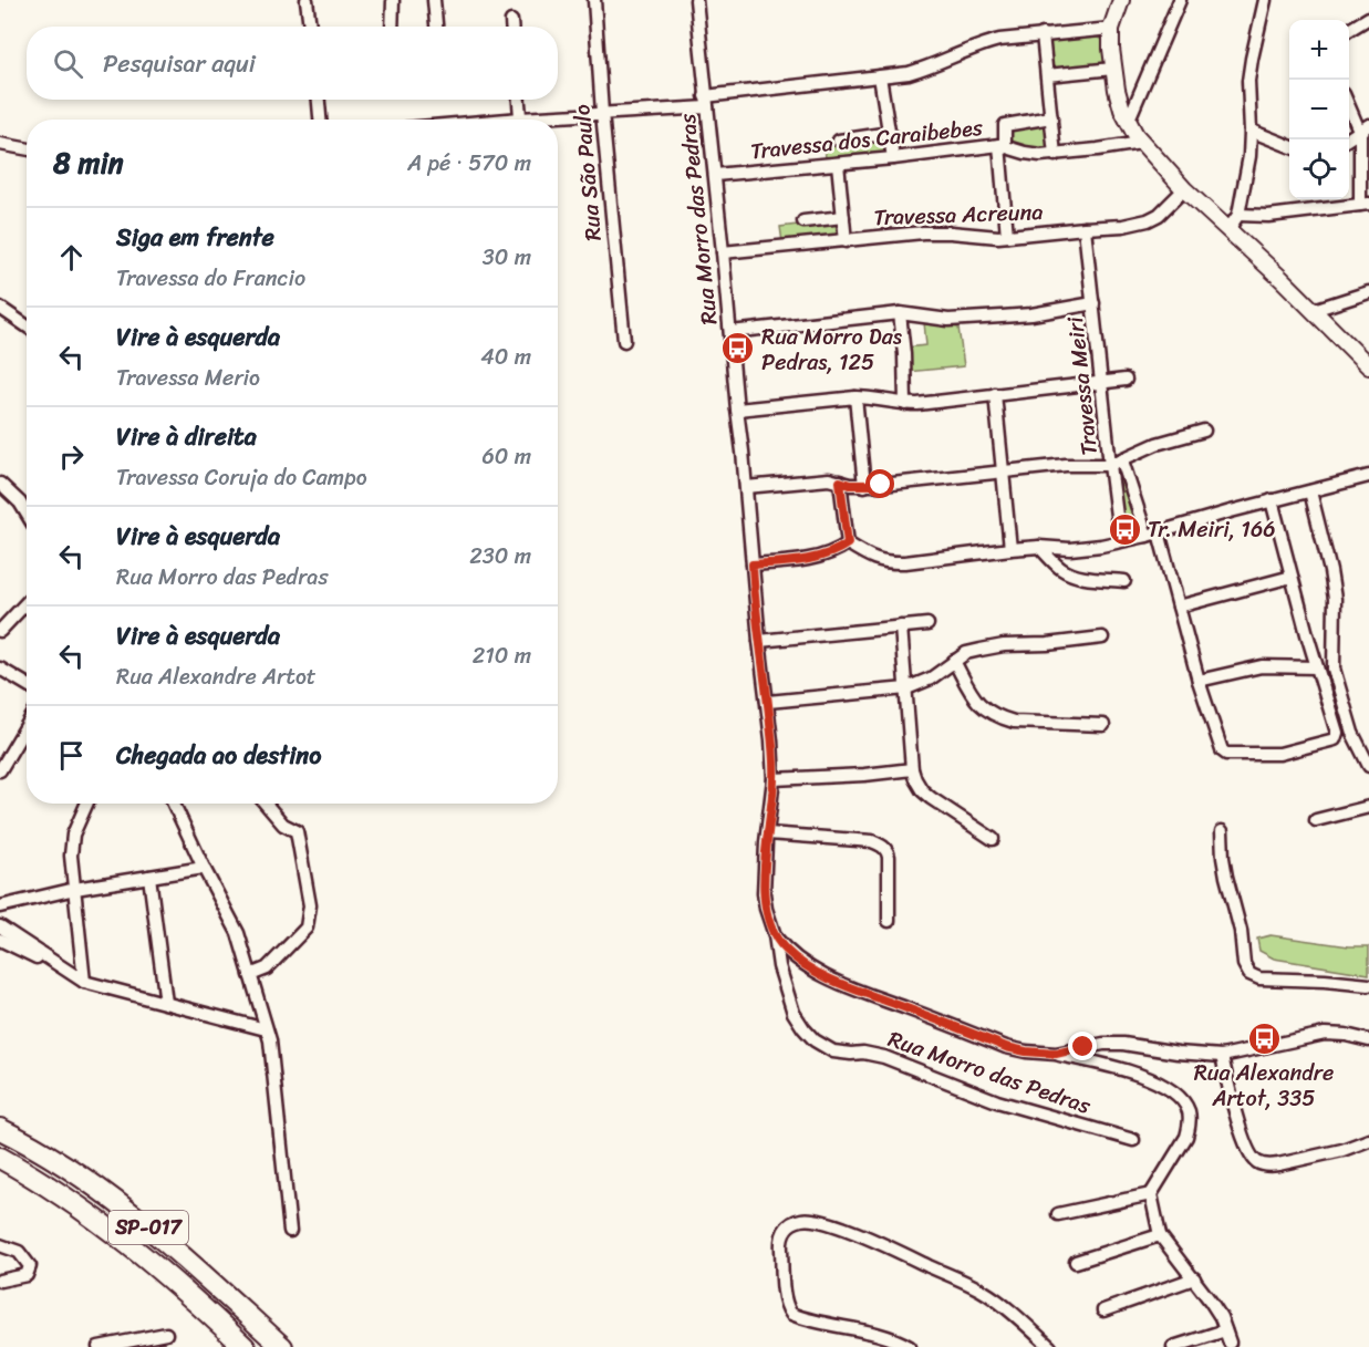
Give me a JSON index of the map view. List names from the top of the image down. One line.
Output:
{"streets":{"highway":["SP-017"],"street":["Travessa dos Caraibebes","Rua São Paulo","Travessa Acreuna","Rua Morro das Pedras","Travessa Meiri"]},"crossings":[["Travessa dos Caraibebes","Rua Morro das Pedras"],["Travessa Acreuna","Rua Morro das Pedras"],["Travessa Acreuna","Travessa Meiri"]],"places":{"bus stop":["Rua Morro Das Pedras, 125","Tr. Meiri, 166","Rua Alexandre Artot, 335"]},"page":{"map_buttons":["+","−"],"search":"Pesquisar aqui","heading":["8 min","A pé · 570 m"],"list":[["Siga em frente","Travessa do Francio","30 m"],["Vire à esquerda","Travessa Merio","40 m"],["Vire à direita","Travessa Coruja do Campo","60 m"],["Vire à esquerda","Rua Morro das Pedras","230 m"],["Vire à esquerda","Rua Alexandre Artot","210 m"],"Chegada ao destino"]}}
